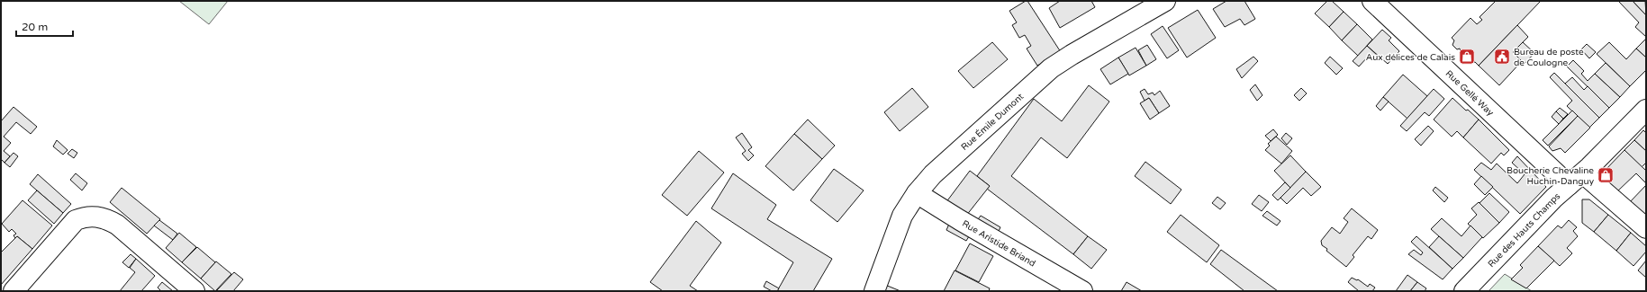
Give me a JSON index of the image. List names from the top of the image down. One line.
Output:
{"streets":{"street":["Rue Gellé Way","Rue Émile Dumont","Rue des Hauts Champs","Rue Aristide Briand"]},"crossings":[["Rue Gellé Way","Rue des Hauts Champs"],["Rue Émile Dumont","Rue Aristide Briand"]],"places":{"shop":["Aux délices de Calais","Boucherie Chevaline Huchin-Danguy"],"public building":["Bureau de poste de Coulogne"]},"scale_bar":"20 m"}
